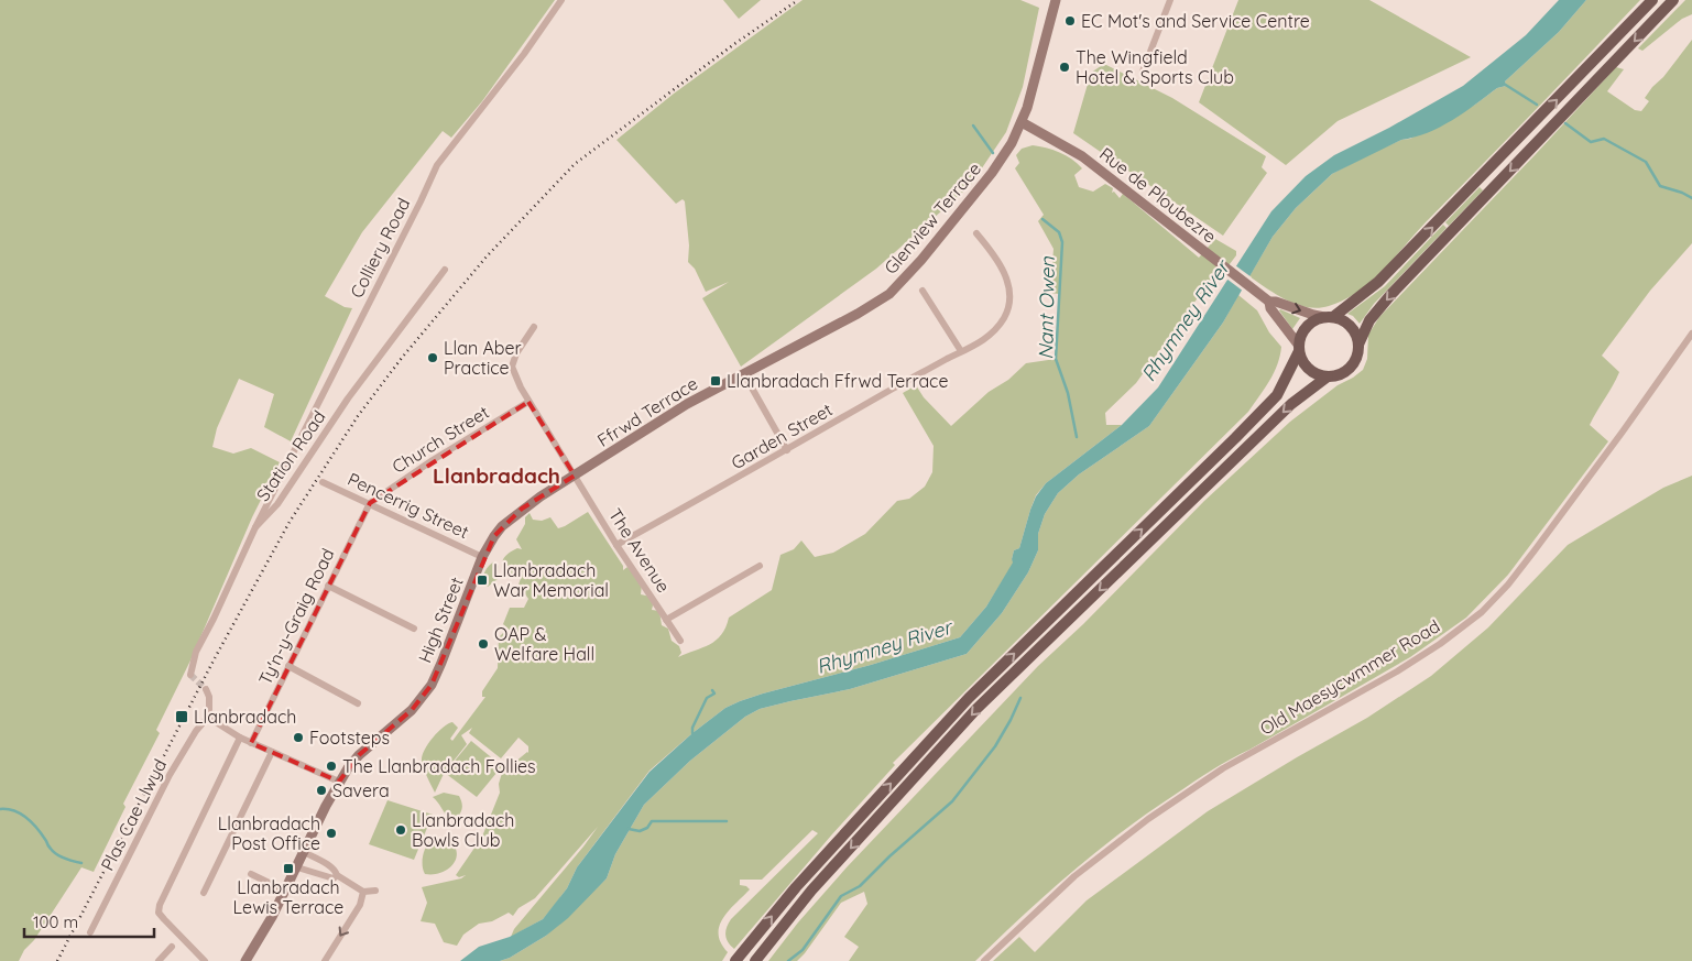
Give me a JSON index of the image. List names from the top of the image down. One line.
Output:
{"streets":{"street":["Rue de Ploubezre","Glenview Terrace","Colliery Road","Ffrwd Terrace","Garden Street","Church Street","Station Road","Pencerrig Street","The Avenue","Ty'n-y-Graig Road","High Street","Old Maesycwmmer Road","Plas Cae Llwyd"]},"crossings":[["Rue de Ploubezre","Glenview Terrace"],["Glenview Terrace","Ffrwd Terrace"],["Colliery Road","Station Road"],["Ffrwd Terrace","The Avenue"],["Ffrwd Terrace","High Street"],["Garden Street","The Avenue"],["Church Street","Pencerrig Street"],["Church Street","The Avenue"],["Church Street","Ty'n-y-Graig Road"],["Pencerrig Street","Ty'n-y-Graig Road"],["Pencerrig Street","High Street"],["The Avenue","High Street"]],"districts":["Llanbradach"],"water":["Nant Owen","Rhymney River"],"places":{"other":["EC Mot's and Service Centre","The Wingfield Hotel & Sports Club","Llan Aber Practice","OAP & Welfare Hall","Footsteps","The Llanbradach Follies","Savera","Llanbradach Bowls Club","Llanbradach Post Office"],"transit":["Llanbradach Ffrwd Terrace","Llanbradach War Memorial","Llanbradach","Llanbradach Lewis Terrace"]},"scale_bar":"100 m"}
